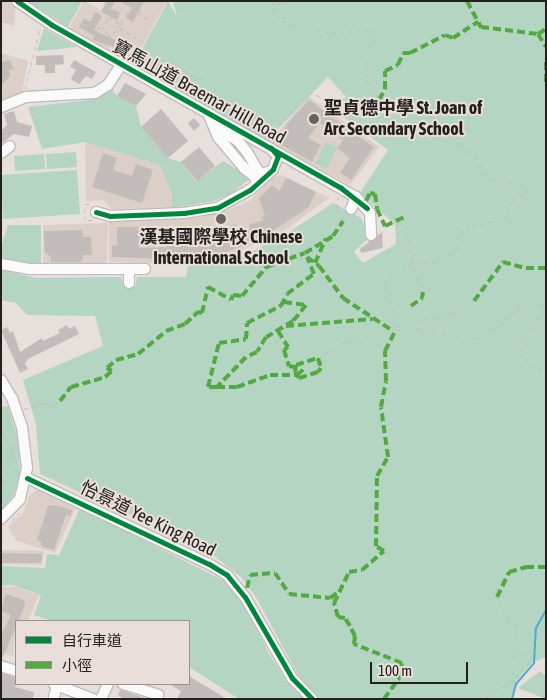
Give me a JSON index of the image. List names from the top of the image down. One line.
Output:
{"streets":{"street":["寶馬山道 Braemar Hill Road","怡景道 Yee King Road"]},"places":["聖貞德中學 St. Joan of Arc Secondary School","漢基國際學校 Chinese International School"],"legend":["自行車道","小徑"],"scale_bar":"100 m"}
